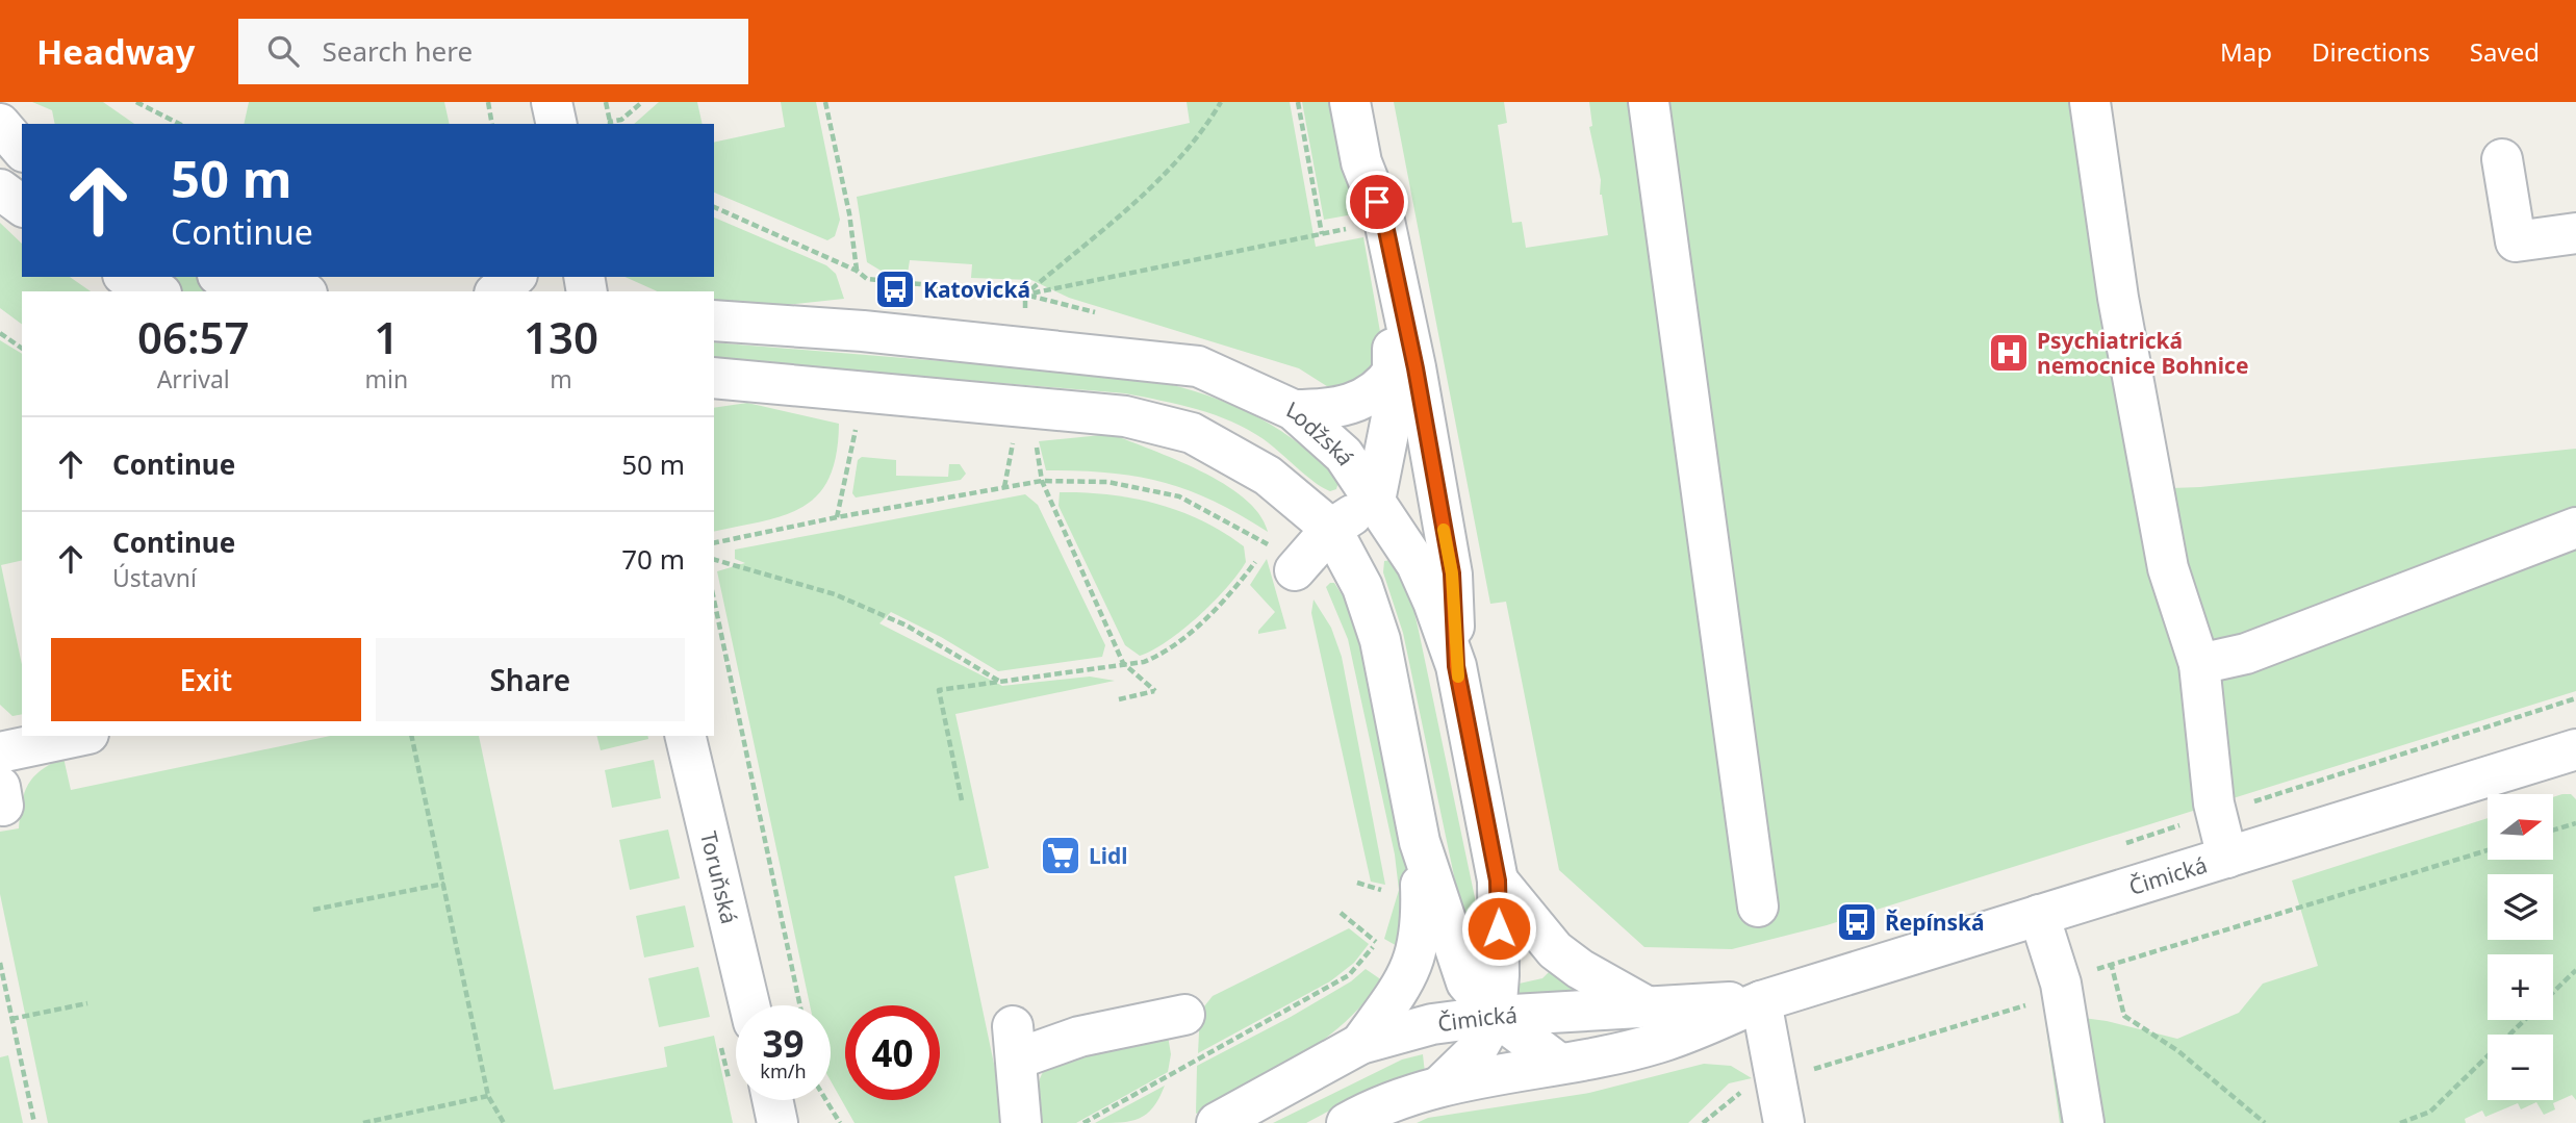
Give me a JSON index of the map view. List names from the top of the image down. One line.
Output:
{"streets":{"street":["Lodžská","Čimická","Toruňská"]},"crossings":[["Lodžská","Čimická"]],"places":{"bus stop":["Katovická","Řepínská"],"hospital":["Psychiatrická nemocnice Bohnice"],"supermarket":["Lidl"]},"north":"right","page":{"header":"Headway","search":"Search here","nav":["Map","Directions","Saved"],"turn":["50 m","Continue"],"eta":["06:57","Arrival","1","min","130","m"],"list":[{"name":"Continue","value":"50 m"},{"name":"Continue","note":"Ústavní","value":"70 m"}],"buttons":["Exit","Share"],"map_buttons":["+","−"],"speed":"39 km/h","limit":"40"}}
